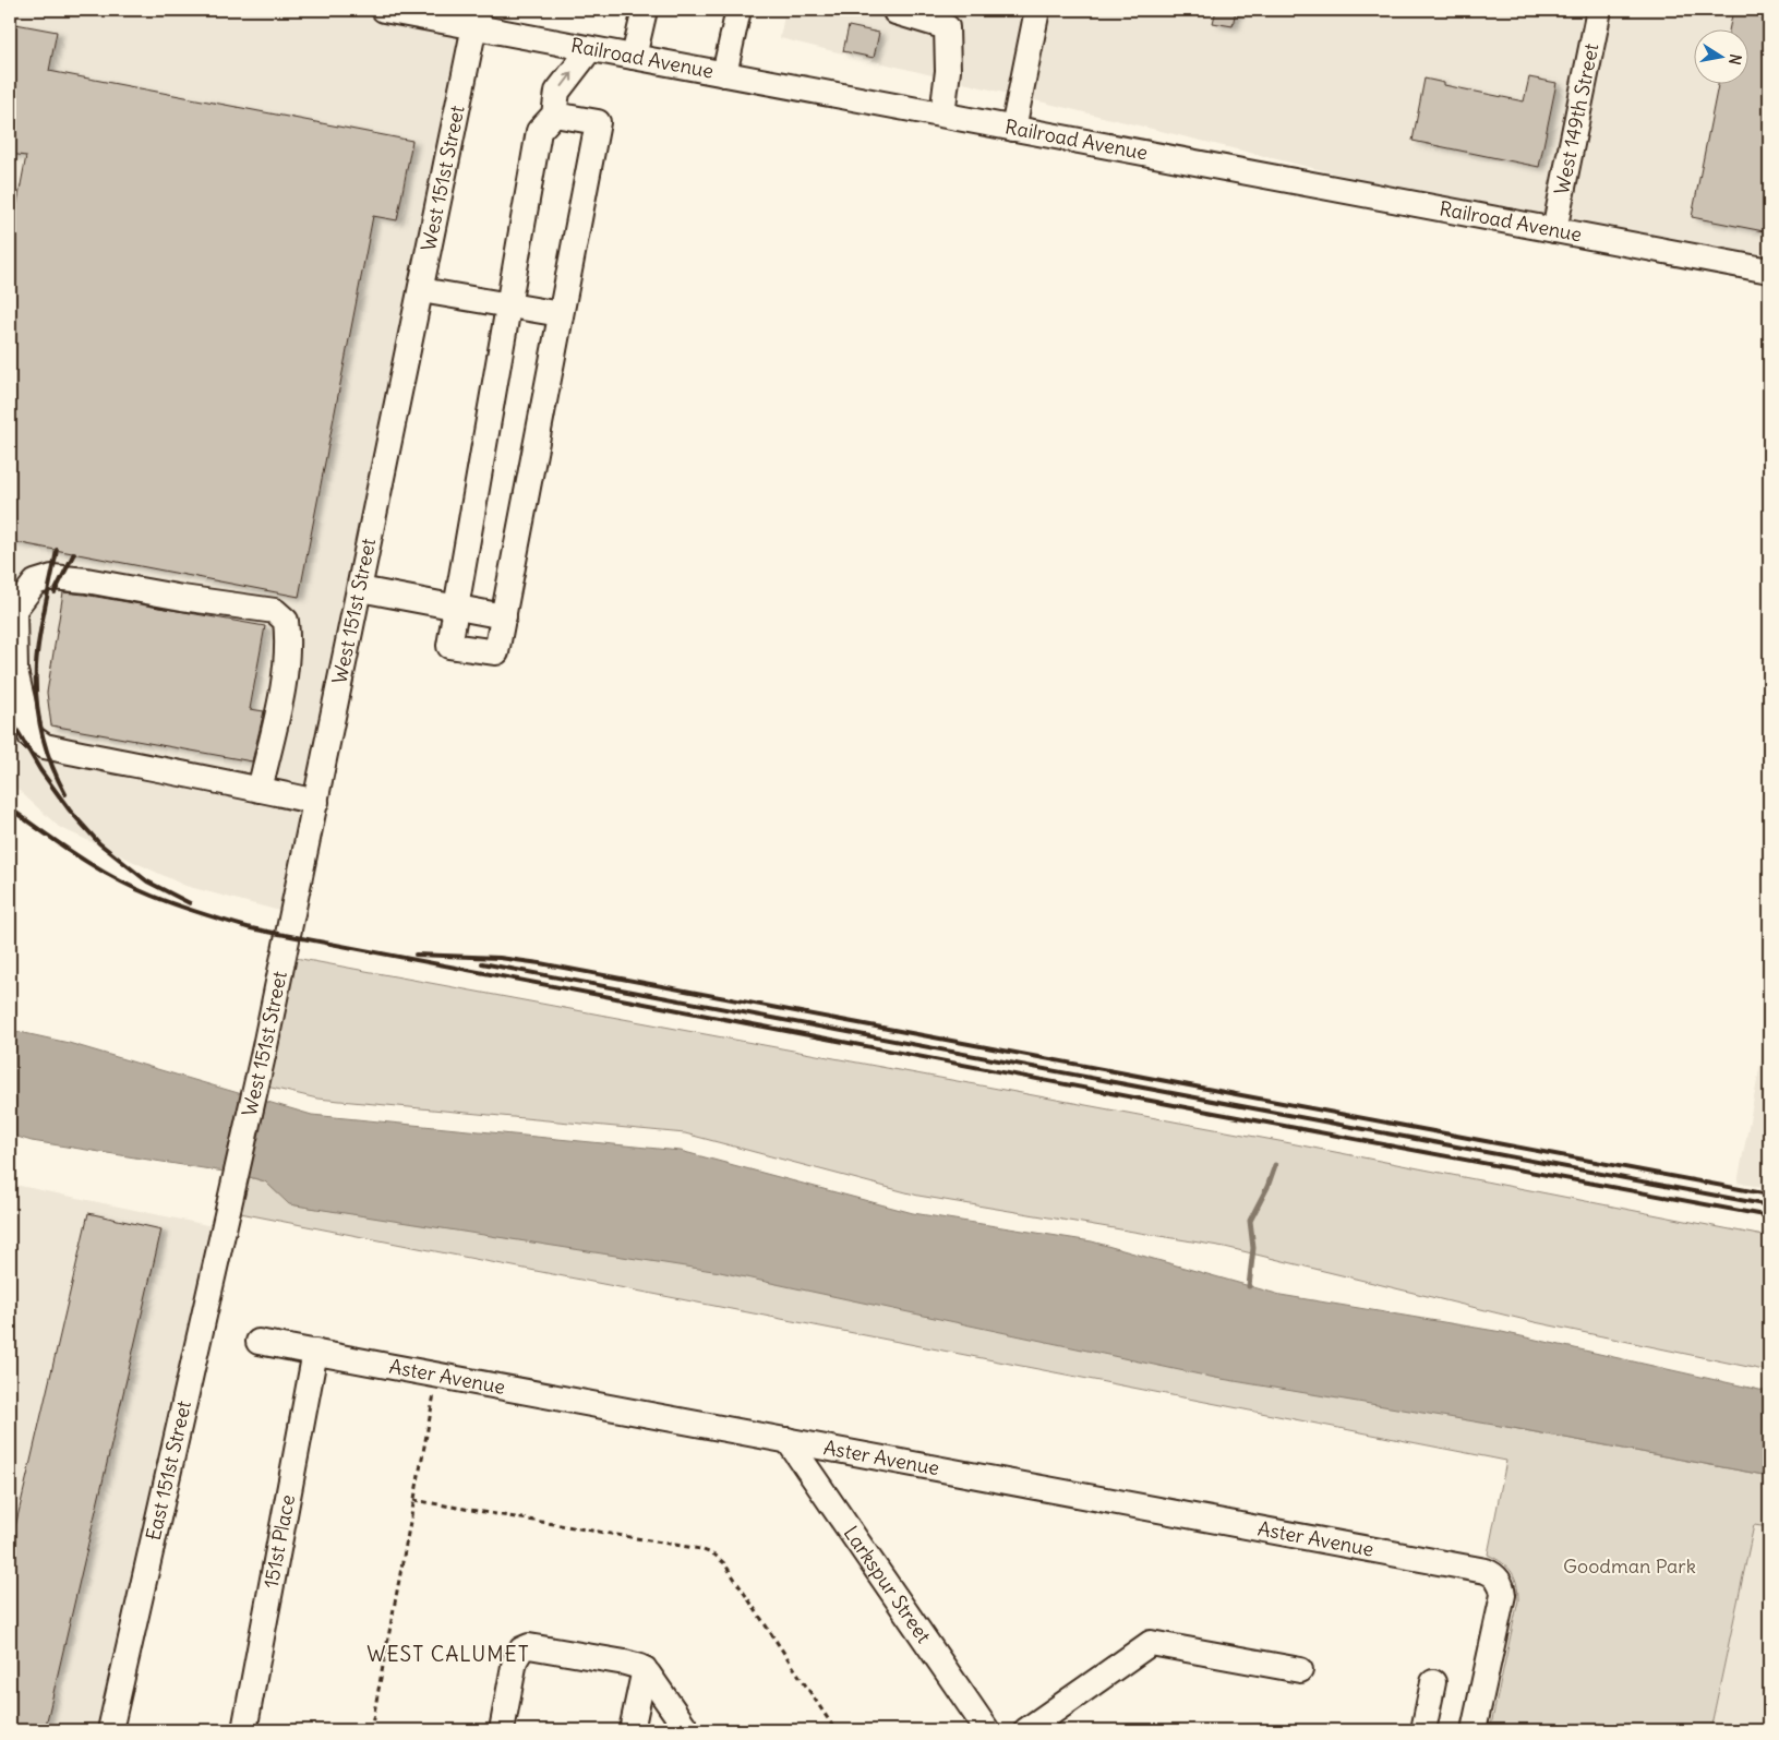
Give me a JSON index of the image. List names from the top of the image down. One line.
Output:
{"streets":{"street":["Railroad Avenue","West 149th Street","West 151st Street","Aster Avenue","East 151st Street","151st Place","Larkspur Street"]},"crossings":[["Railroad Avenue","West 149th Street"],["Railroad Avenue","West 151st Street"],["West 151st Street","East 151st Street"],["Aster Avenue","151st Place"],["Aster Avenue","Larkspur Street"]],"districts":["WEST CALUMET"],"parks":["Goodman Park"],"north":"right"}
